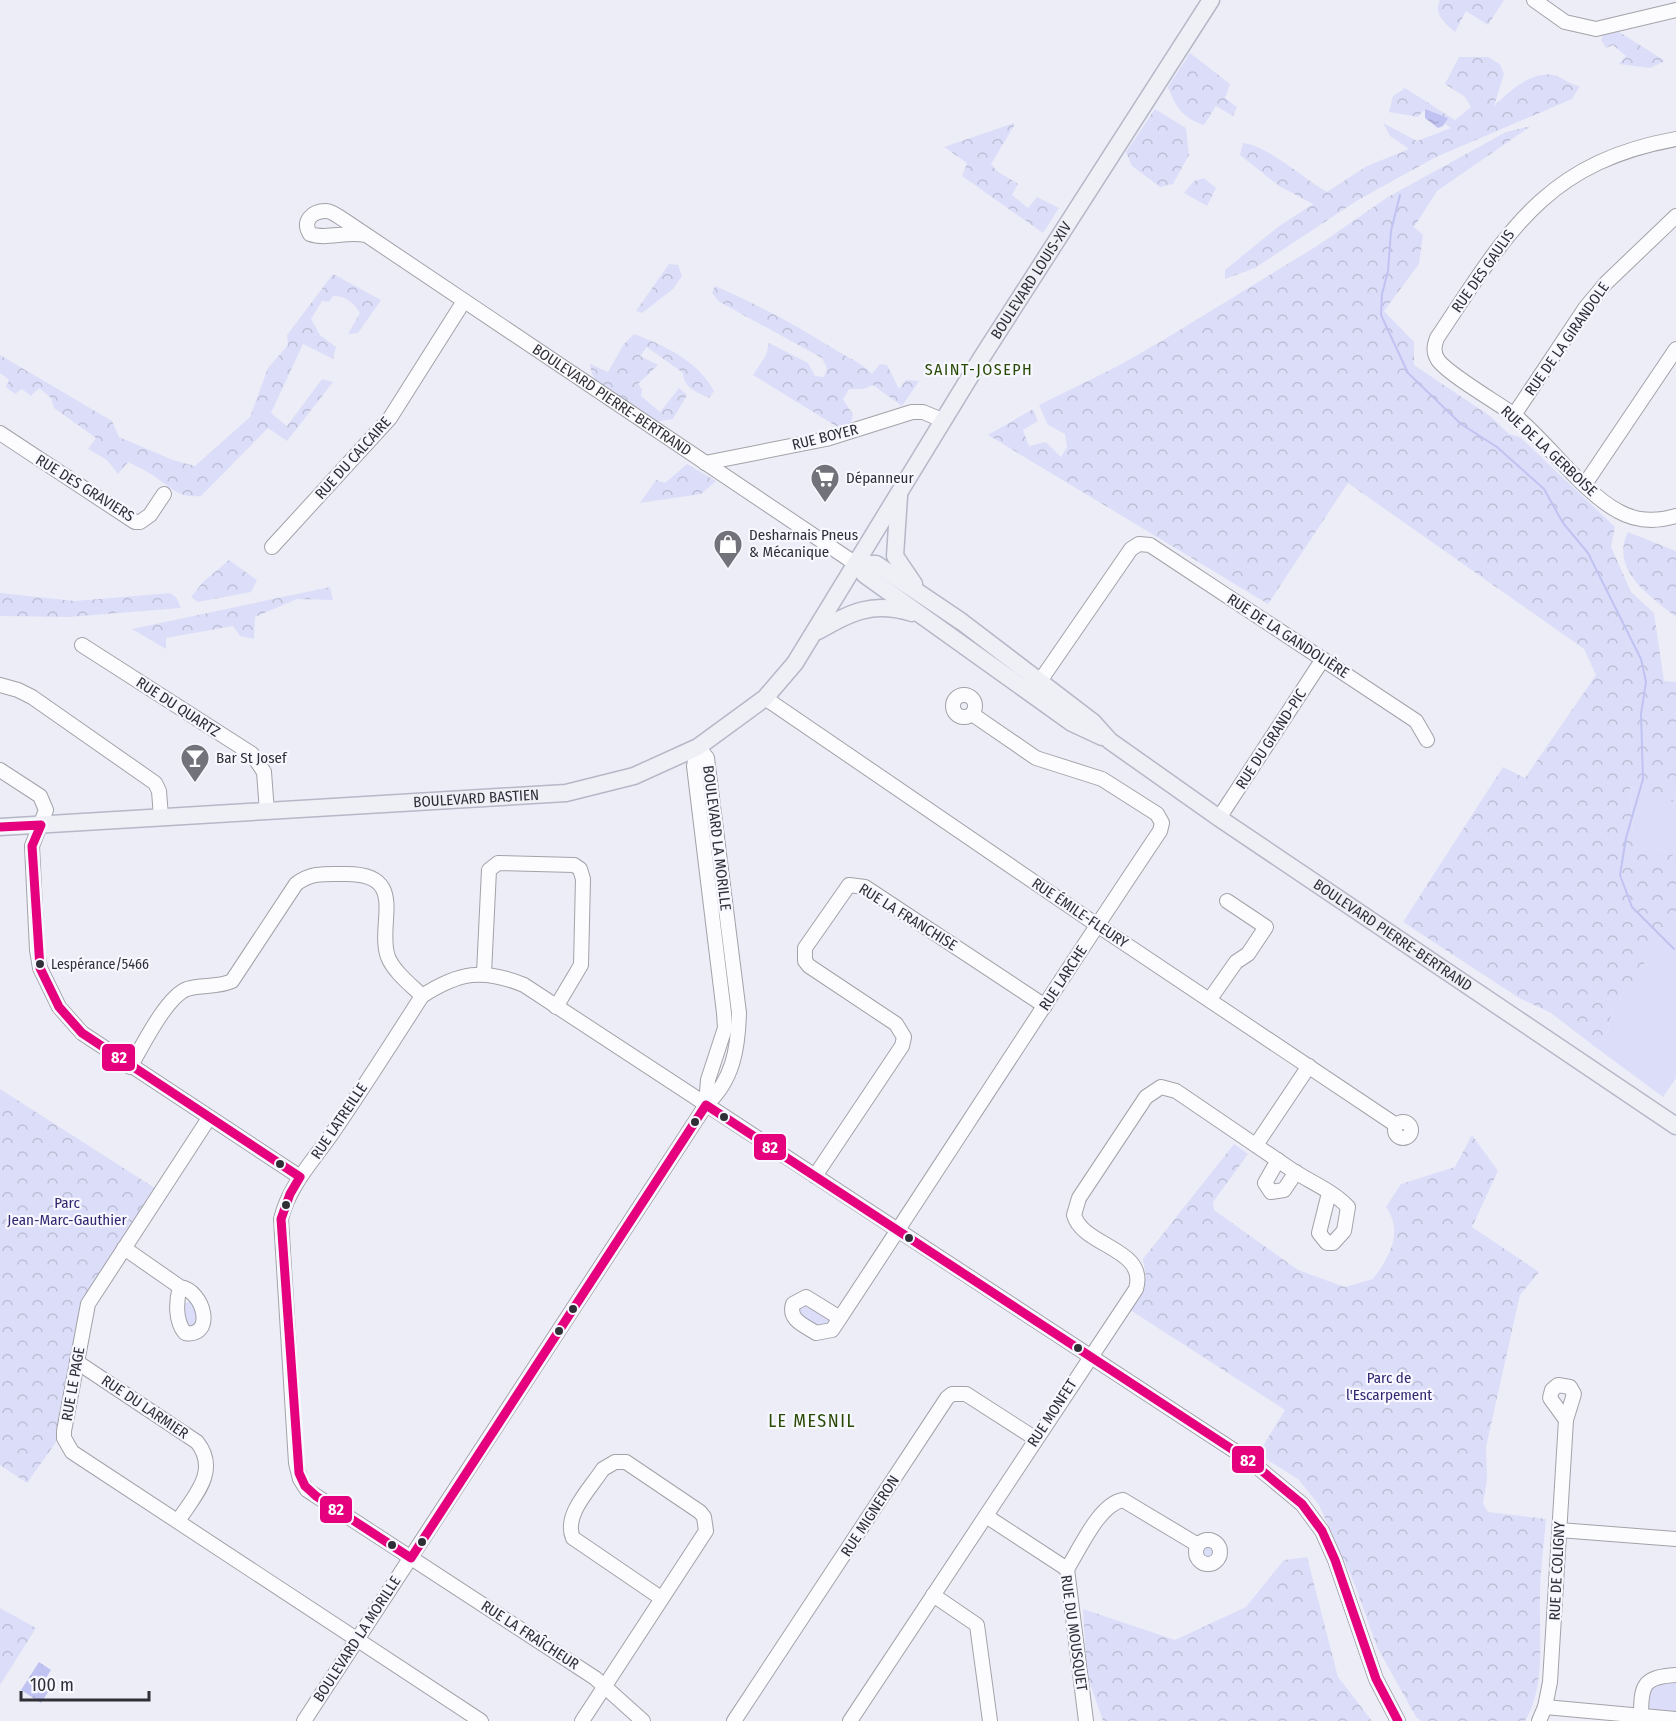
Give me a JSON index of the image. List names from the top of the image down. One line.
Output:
{"streets":{"main road":["BOULEVARD LOUIS-XIV","BOULEVARD PIERRE-BERTRAND","BOULEVARD BASTIEN"],"street":["RUE DES GAULIS","RUE DE LA GIRANDOLE","RUE BOYER","RUE DE LA GERBOISE","RUE DU CALCAIRE","RUE DES GRAVIERS","RUE DE LA GANDOLIÈRE","RUE DU QUARTZ","RUE DU GRAND-PIC","BOULEVARD LA MORILLE","RUE ÉMILE-FLEURY","RUE LA FRANCHISE","RUE LARCHE","RUE LATREILLE","RUE LE PAGE","RUE DU LARMIER","RUE MONFET","RUE MIGNERON","RUE DE COLIGNY","RUE DU MOUSQUET","RUE LA FRAÎCHEUR"]},"crossings":[["RUE DES GAULIS","RUE DE LA GERBOISE"],["BOULEVARD LOUIS-XIV","BOULEVARD PIERRE-BERTRAND"],["BOULEVARD LOUIS-XIV","RUE BOYER"],["BOULEVARD LOUIS-XIV","BOULEVARD BASTIEN"],["RUE DE LA GIRANDOLE","RUE DE LA GERBOISE"],["BOULEVARD PIERRE-BERTRAND","RUE BOYER"],["BOULEVARD PIERRE-BERTRAND","RUE DU CALCAIRE"],["BOULEVARD PIERRE-BERTRAND","RUE DE LA GANDOLIÈRE"],["BOULEVARD PIERRE-BERTRAND","RUE DU GRAND-PIC"],["BOULEVARD PIERRE-BERTRAND","BOULEVARD BASTIEN"],["RUE DE LA GANDOLIÈRE","RUE DU GRAND-PIC"],["RUE DU QUARTZ","BOULEVARD BASTIEN"],["BOULEVARD BASTIEN","BOULEVARD LA MORILLE"],["BOULEVARD BASTIEN","RUE ÉMILE-FLEURY"],["BOULEVARD LA MORILLE","RUE LATREILLE"],["BOULEVARD LA MORILLE","RUE LE PAGE"],["BOULEVARD LA MORILLE","RUE LA FRAÎCHEUR"],["RUE ÉMILE-FLEURY","RUE LARCHE"],["RUE LA FRANCHISE","RUE LARCHE"],["RUE LATREILLE","RUE LA FRAÎCHEUR"],["RUE LE PAGE","RUE DU LARMIER"],["RUE MONFET","RUE MIGNERON"],["RUE MONFET","RUE DU MOUSQUET"]],"districts":["SAINT-JOSEPH","LE MESNIL"],"parks":["Parc Jean-Marc-Gauthier","Parc de l'Escarpement"],"places":{"supermarket":["Dépanneur"],"shop":["Desharnais Pneus & Mécanique"],"bar":["Bar St Josef"],"other":["Lespérance/5466"]},"lines":["transit line 82"],"scale_bar":"100 m"}
